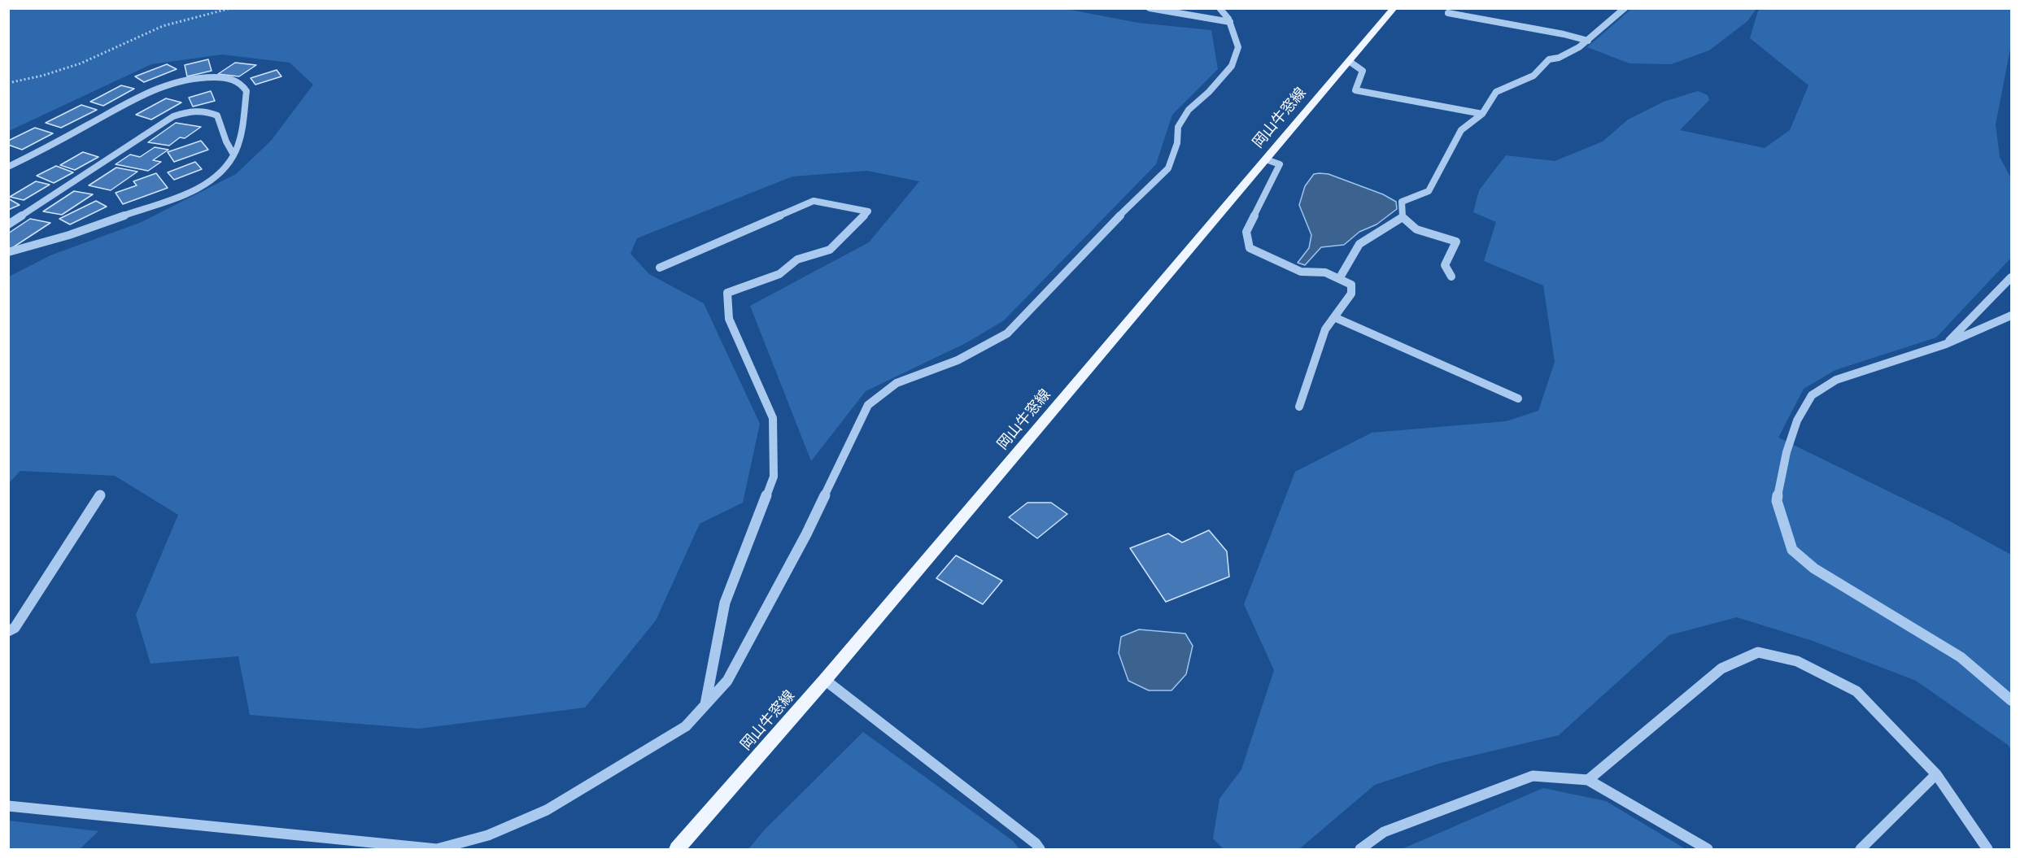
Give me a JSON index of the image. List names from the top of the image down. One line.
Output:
{"streets":{"main road":["岡山牛窓線"]}}
